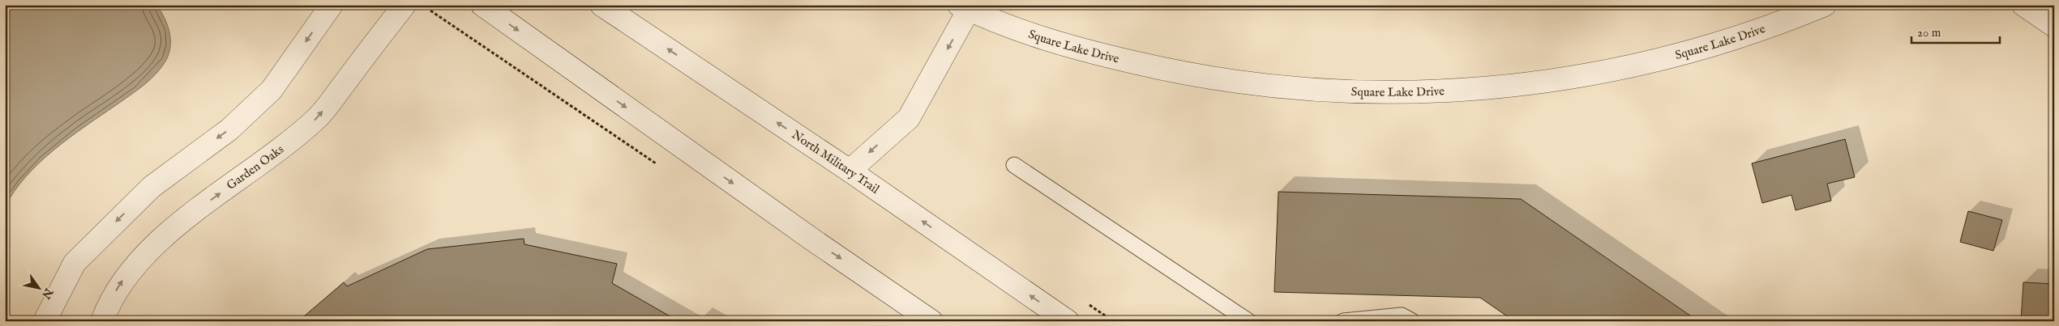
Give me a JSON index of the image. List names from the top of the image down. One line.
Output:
{"streets":{"street":["Square Lake Drive","North Military Trail","Garden Oaks"]},"crossings":[["Square Lake Drive","North Military Trail"]],"scale_bar":"20 m","north":"bottom right"}
